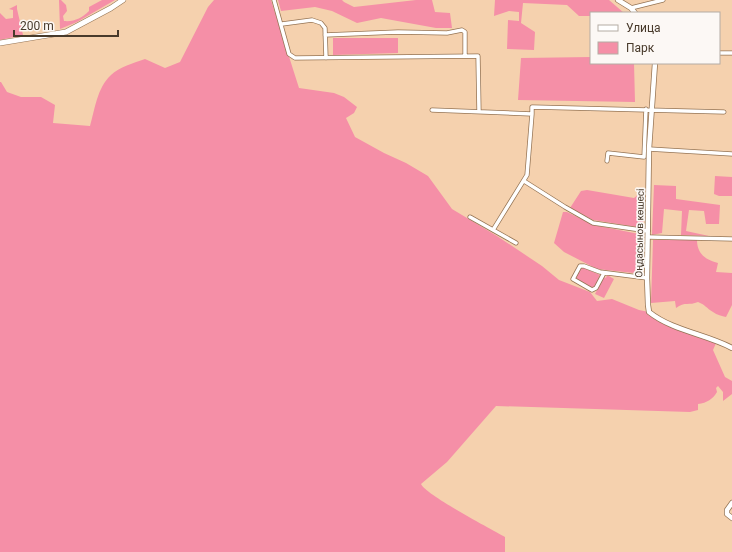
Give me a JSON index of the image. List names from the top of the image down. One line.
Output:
{"streets":{"street":["Оңдасынов көшесі"]},"legend":["Улица","Парк"],"scale_bar":"200 m"}
